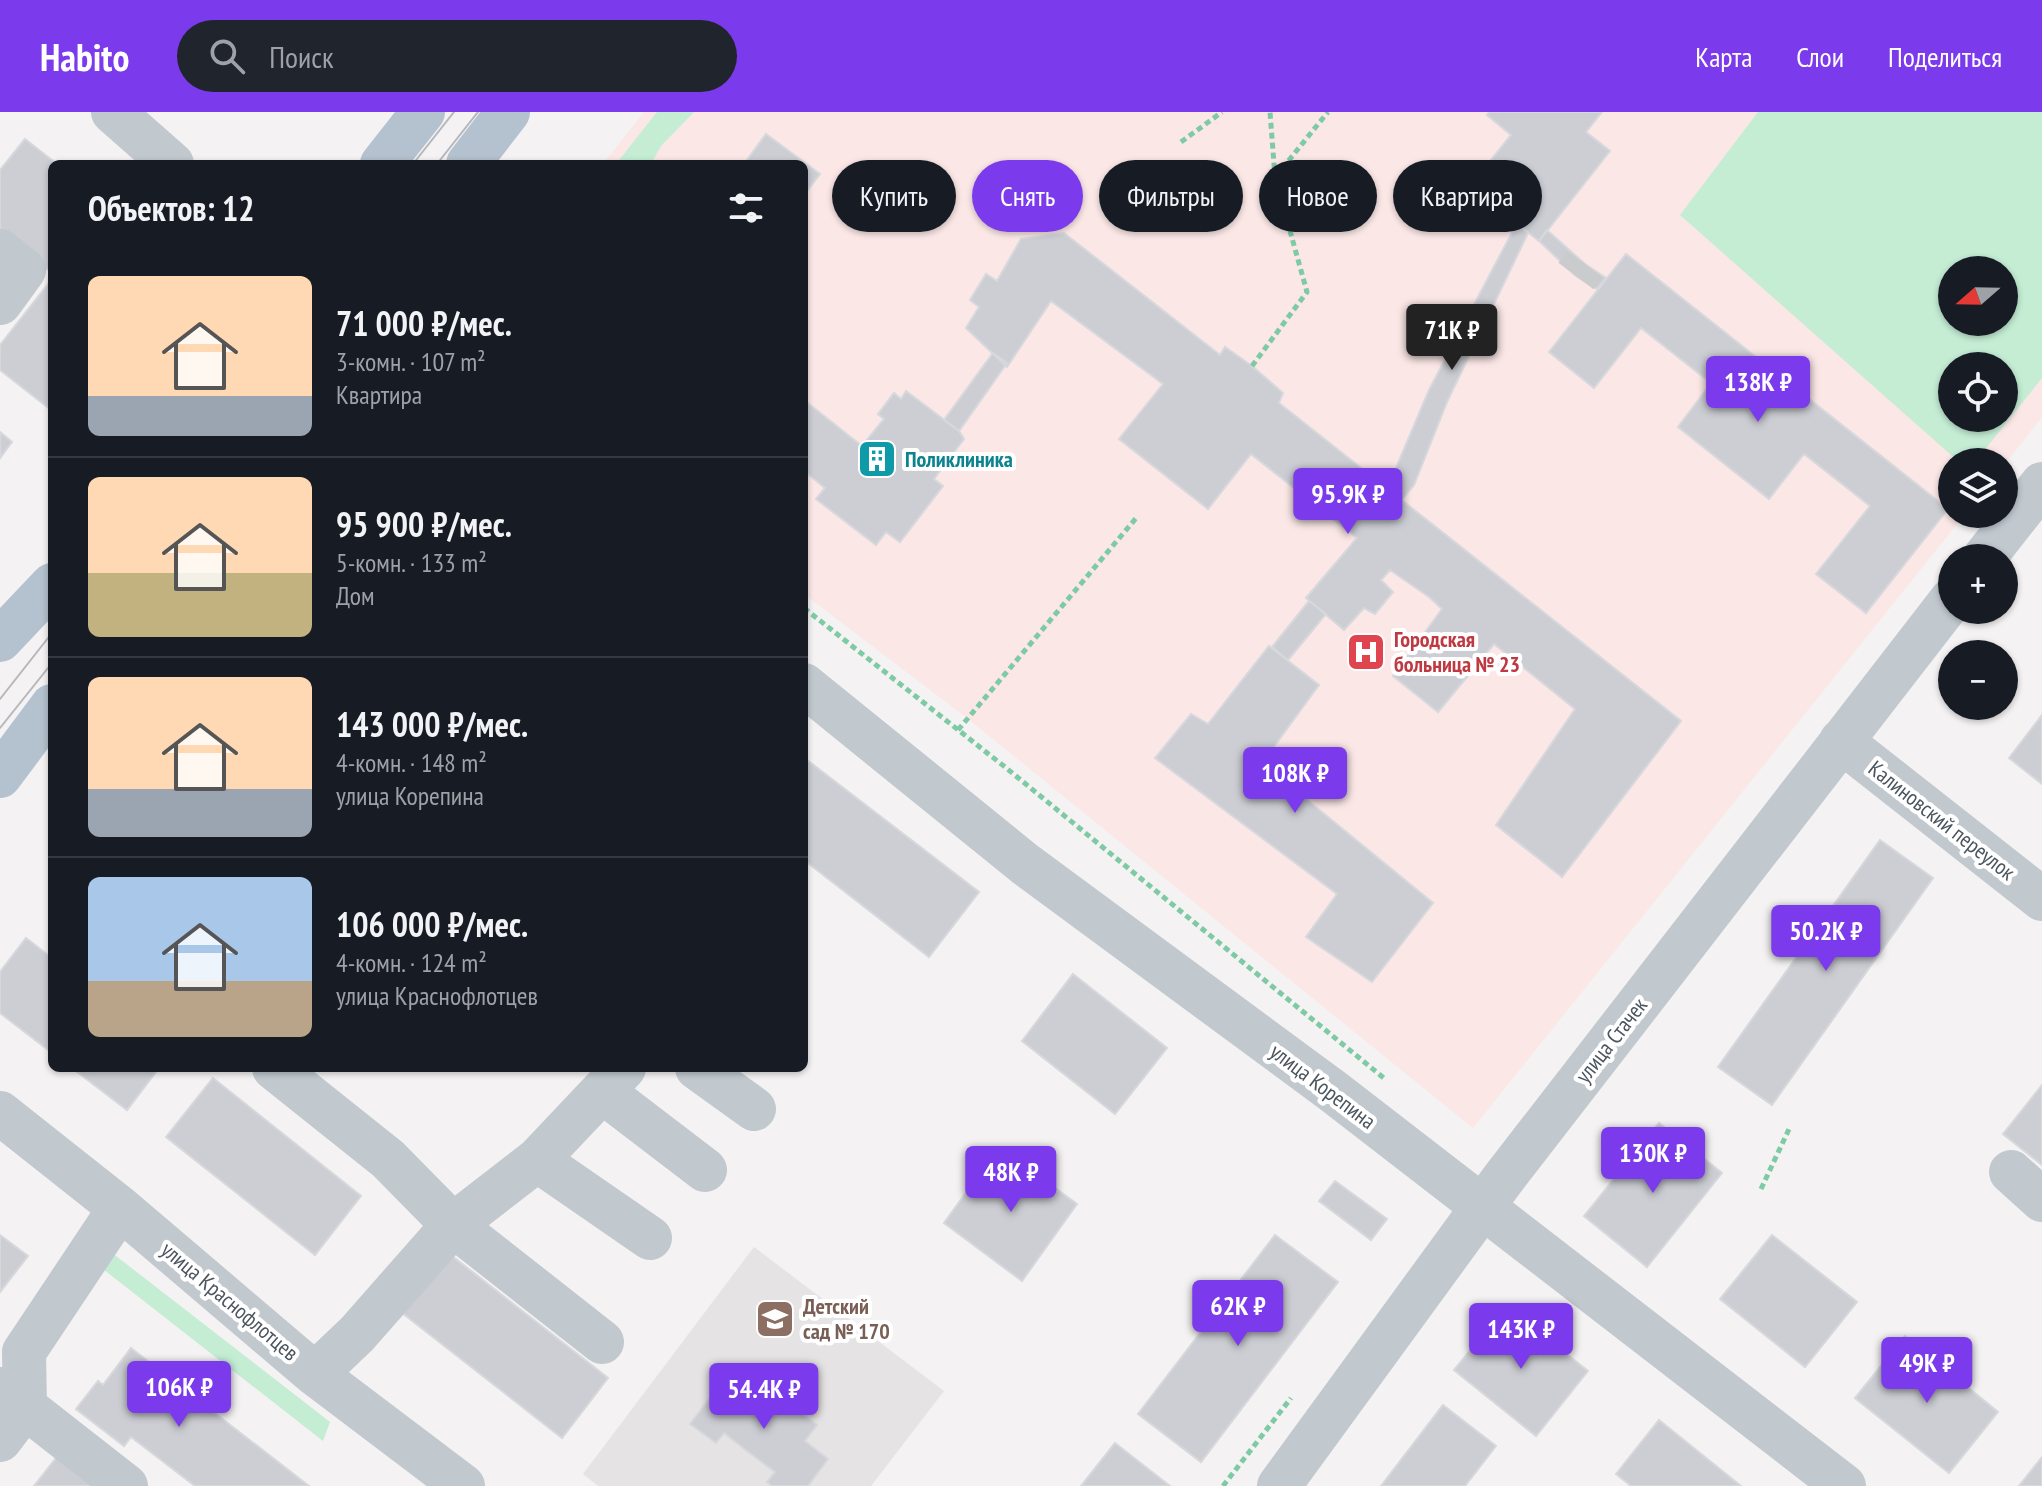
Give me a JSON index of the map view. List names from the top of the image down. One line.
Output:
{"streets":{"street":["Калиновский переулок","улица Стачек","улица Корепина","улица Краснофлотцев"]},"crossings":[["Калиновский переулок","улица Стачек"],["улица Стачек","улица Корепина"]],"places":{"building":["Поликлиника"],"hospital":["Городская больница № 23"],"school or university":["Детский сад № 170"]},"north":"left","page":{"header":"Habito","search":"Поиск","nav":["Карта","Слои","Поделиться"],"chip":["Купить","Снять","Фильтры","Новое","Квартира"],"heading":"Объектов: 12","map_buttons":["+","−"],"list":[{"name":"71 000 ₽/мес.","note":"3-комн. · 107 m² · Квартира"},{"name":"95 900 ₽/мес.","note":"5-комн. · 133 m² · Дом"},{"name":"143 000 ₽/мес.","note":"4-комн. · 148 m² · улица Корепина"},{"name":"106 000 ₽/мес.","note":"4-комн. · 124 m² · улица Краснофлотцев"}],"price":["71K ₽","138K ₽","95.9K ₽","108K ₽","50.2K ₽","130K ₽","48K ₽","62K ₽","143K ₽","49K ₽","106K ₽","54.4K ₽"]}}
